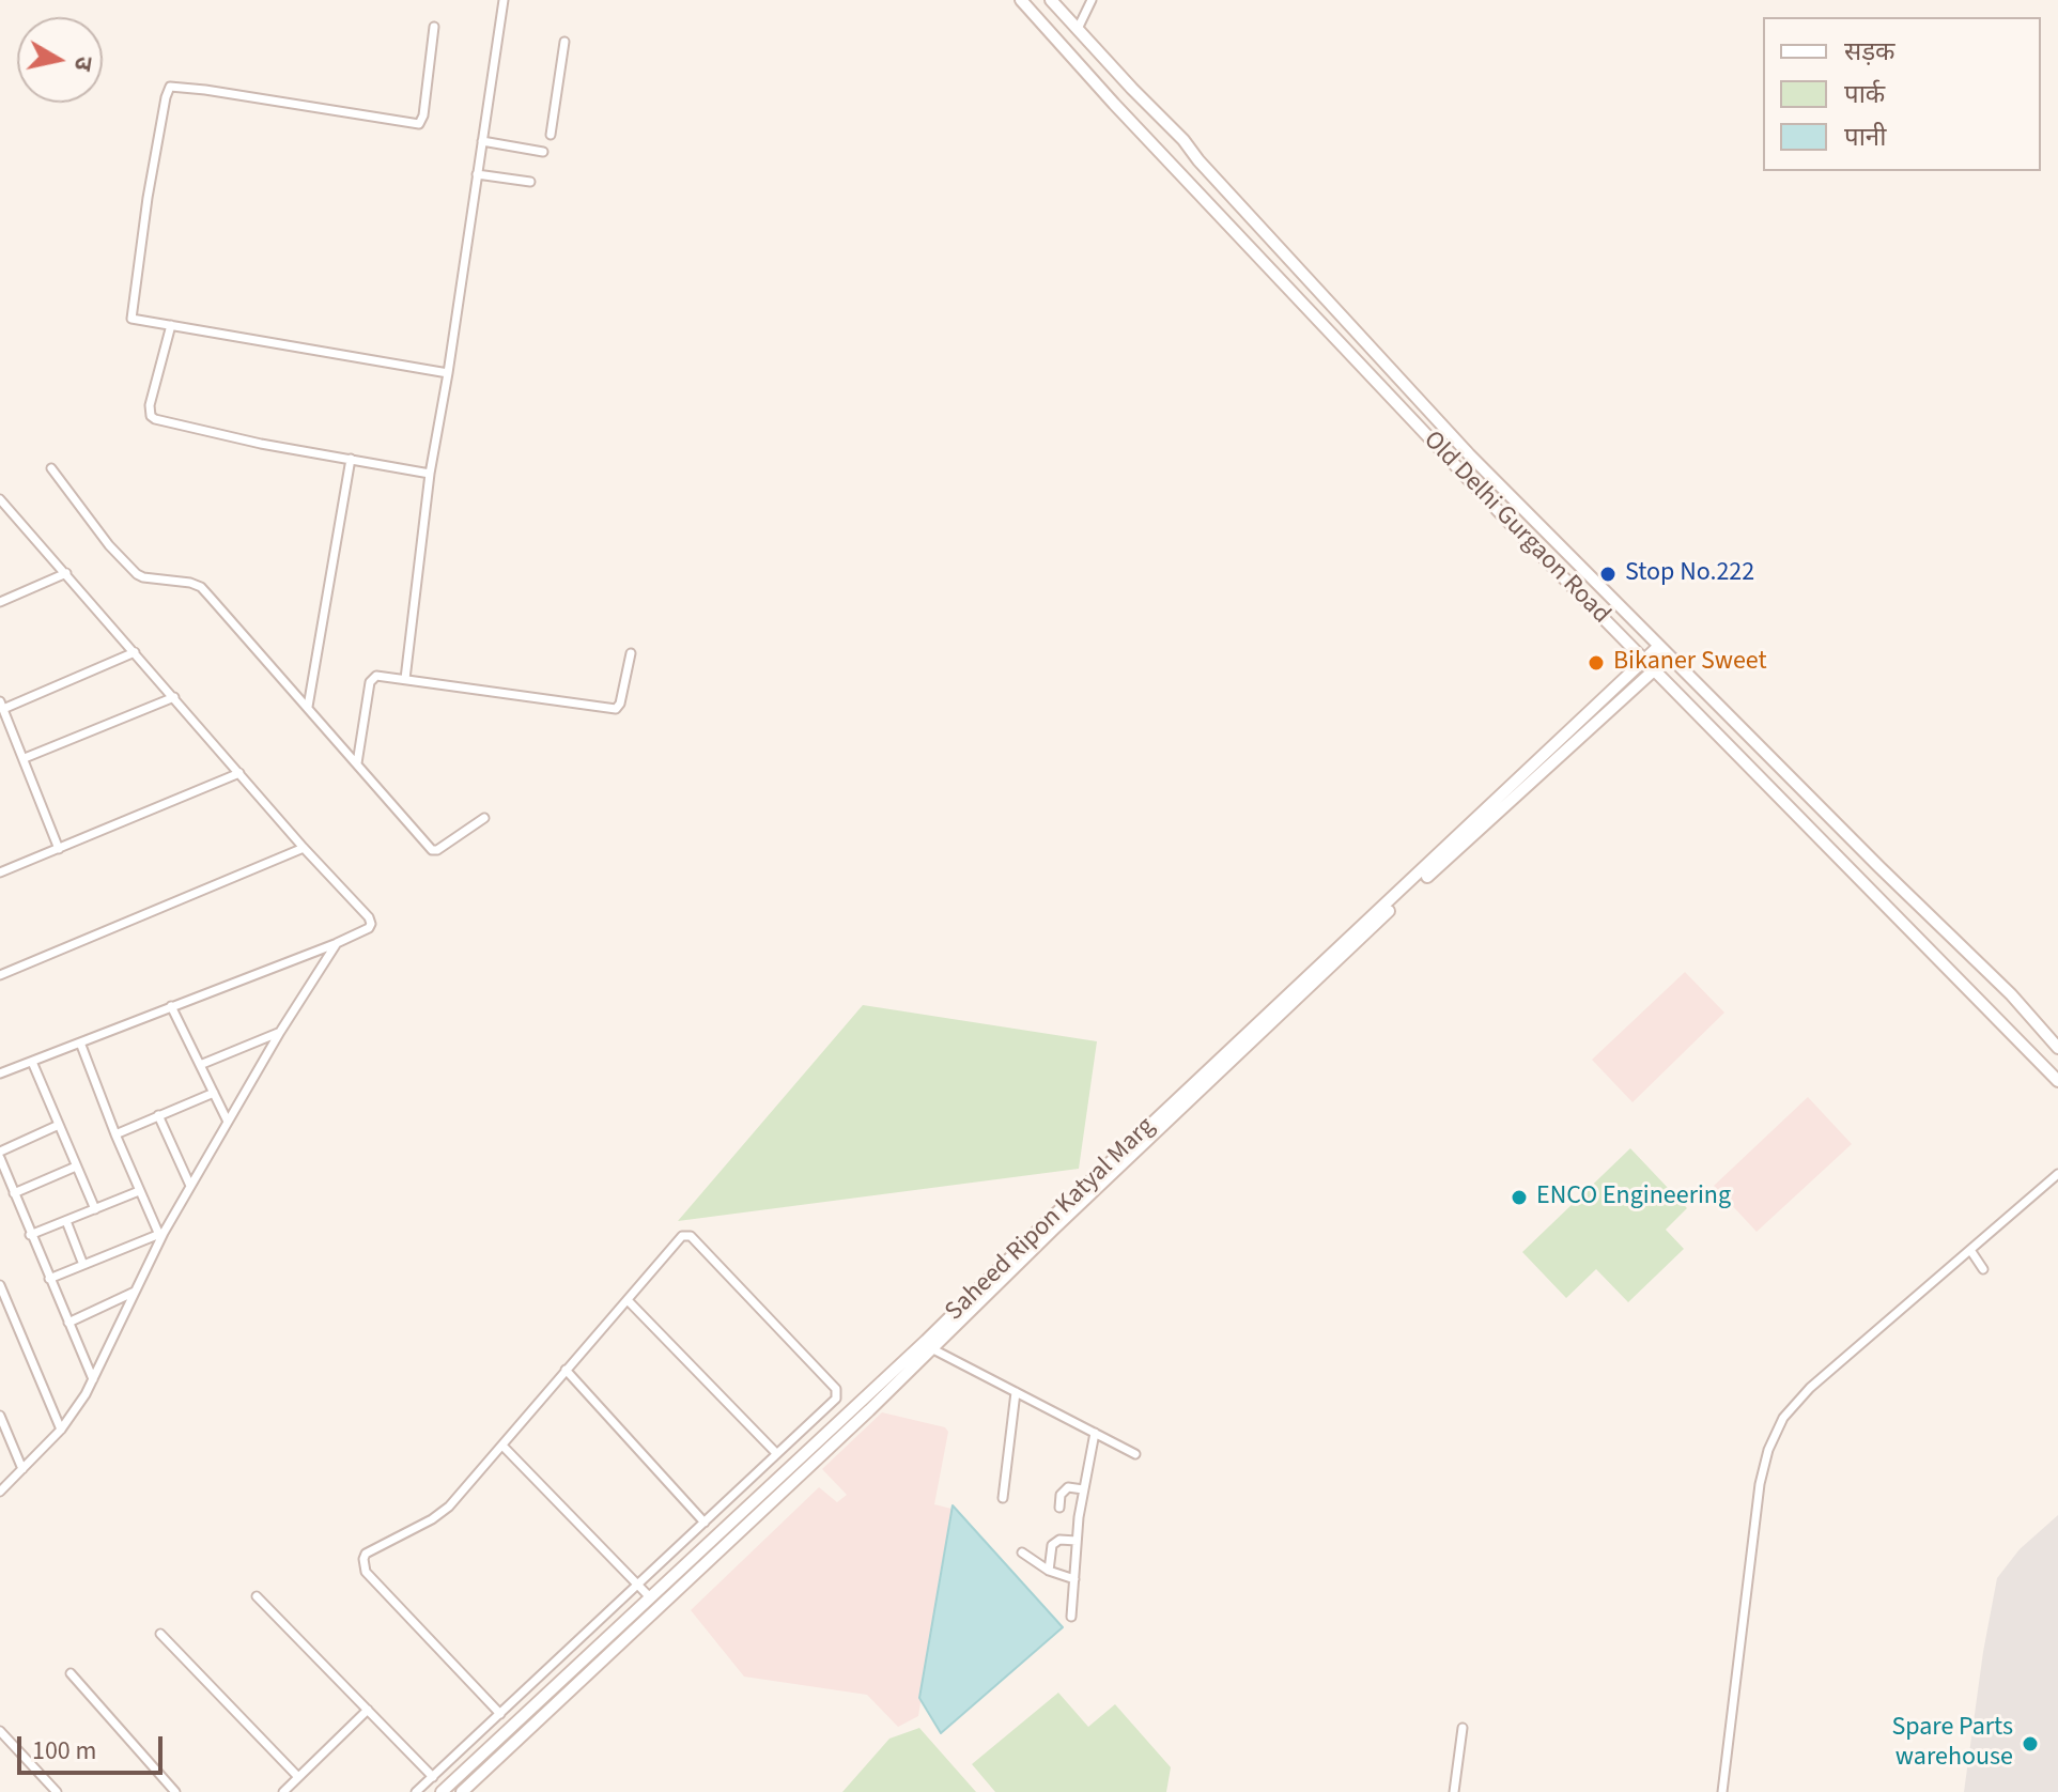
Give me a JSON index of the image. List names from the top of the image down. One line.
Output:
{"streets":{"street":["Old Delhi Gurgaon Road","Saheed Ripon Katyal Marg"]},"crossings":[["Old Delhi Gurgaon Road","Saheed Ripon Katyal Marg"]],"places":["Stop No.222","Bikaner Sweet","ENCO Engineering","Spare Parts warehouse"],"legend":["सड़क","पार्क","पानी"],"scale_bar":"100 m","north":"right"}
